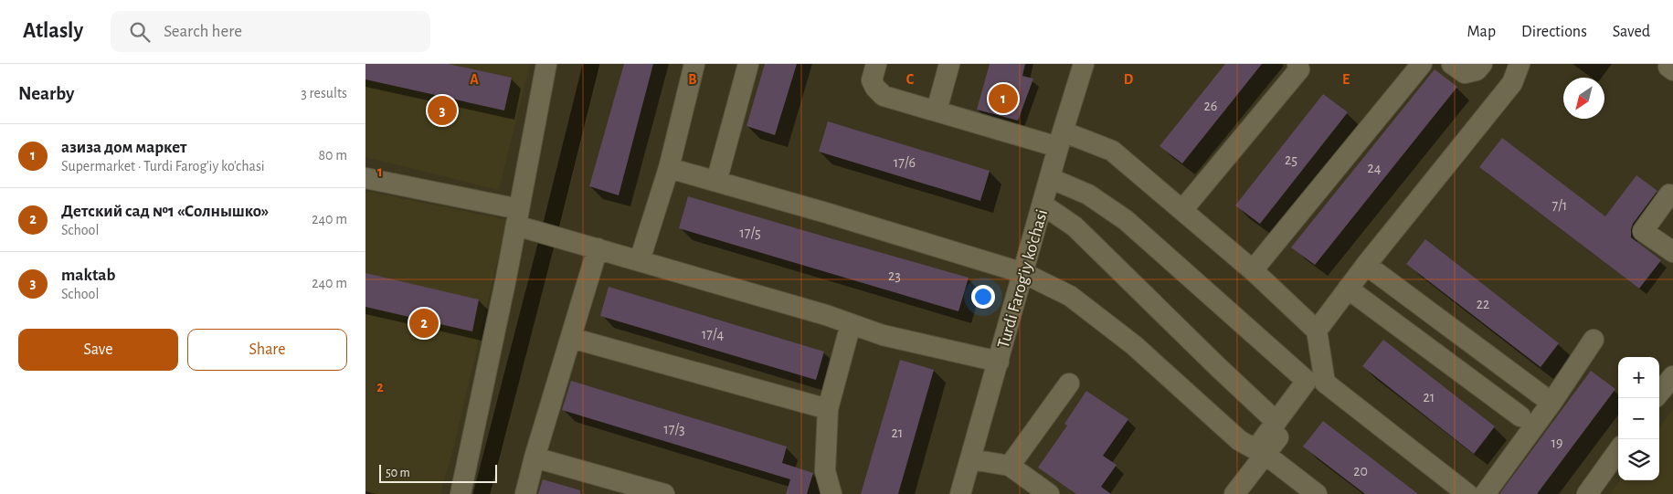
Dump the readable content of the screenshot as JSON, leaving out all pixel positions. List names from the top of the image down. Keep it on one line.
{"streets":{"street":["Turdi Farog'iy ko'chasi"]},"house_numbers":["26","25","17/6","24","7/1","17/5","23","22","17/4","21","17/3","21","19","20"],"scale_bar":"50 m","north":"bottom left","page":{"header":"Atlasly","search":"Search here","nav":["Map","Directions","Saved"],"heading":["Nearby","3 results"],"pins":["1","3","2"],"list":[{"mark":"1","name":"азиза дом маркет","note":"Supermarket · Turdi Farog'iy ko'chasi","value":"80 m"},{"mark":"2","name":"Детский сад №1 «Солнышко»","note":"School","value":"240 m"},{"mark":"3","name":"maktab","note":"School","value":"240 m"}],"buttons":["Save","Share"],"map_buttons":["+","−"],"scale":"50 m"},"grid":{"columns":["A","B","C","D","E"],"rows":["1","2"]}}
